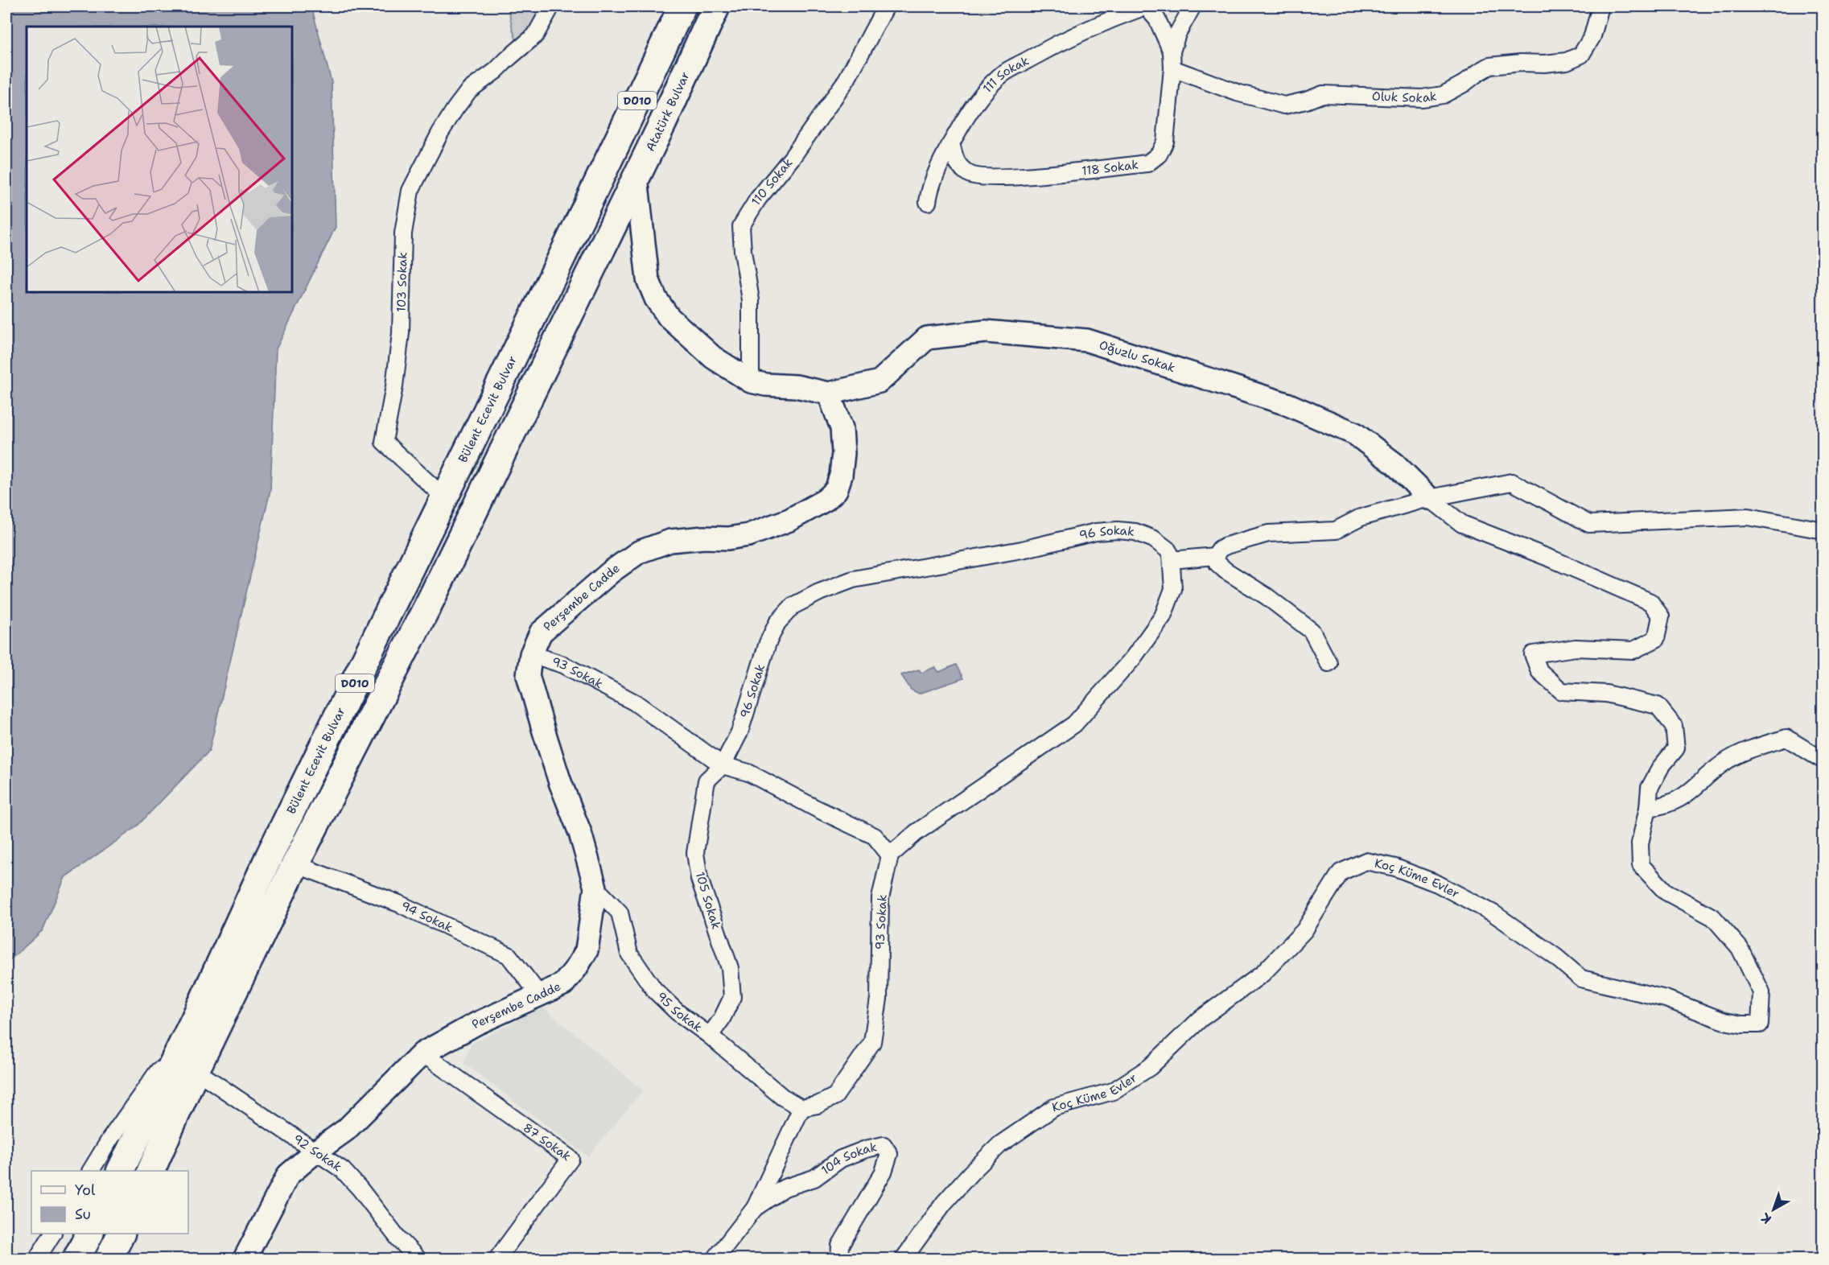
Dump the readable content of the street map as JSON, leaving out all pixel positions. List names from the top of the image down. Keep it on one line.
{"streets":{"highway":["D010","Atatürk Bulvar","Bülent Ecevit Bulvar"],"main road":["Oğuzlu Sokak","Perşembe Cadde"],"street":["111 Sokak","Oluk Sokak","118 Sokak","110 Sokak","103 Sokak","96 Sokak","93 Sokak","Koç Küme Evler","105 Sokak","94 Sokak","95 Sokak","87 Sokak","92 Sokak","104 Sokak"]},"crossings":[["111 Sokak","118 Sokak"],["Oluk Sokak","118 Sokak"],["Atatürk Bulvar","94 Sokak"],["103 Sokak","Bülent Ecevit Bulvar"],["Oğuzlu Sokak","Perşembe Cadde"],["Oğuzlu Sokak","Koç Küme Evler"],["96 Sokak","93 Sokak"],["96 Sokak","105 Sokak"],["Perşembe Cadde","93 Sokak"],["Perşembe Cadde","94 Sokak"],["Perşembe Cadde","95 Sokak"],["Perşembe Cadde","87 Sokak"],["Perşembe Cadde","92 Sokak"],["93 Sokak","105 Sokak"],["93 Sokak","95 Sokak"],["105 Sokak","95 Sokak"]],"legend":["Yol","Su"],"north":"bottom left"}
